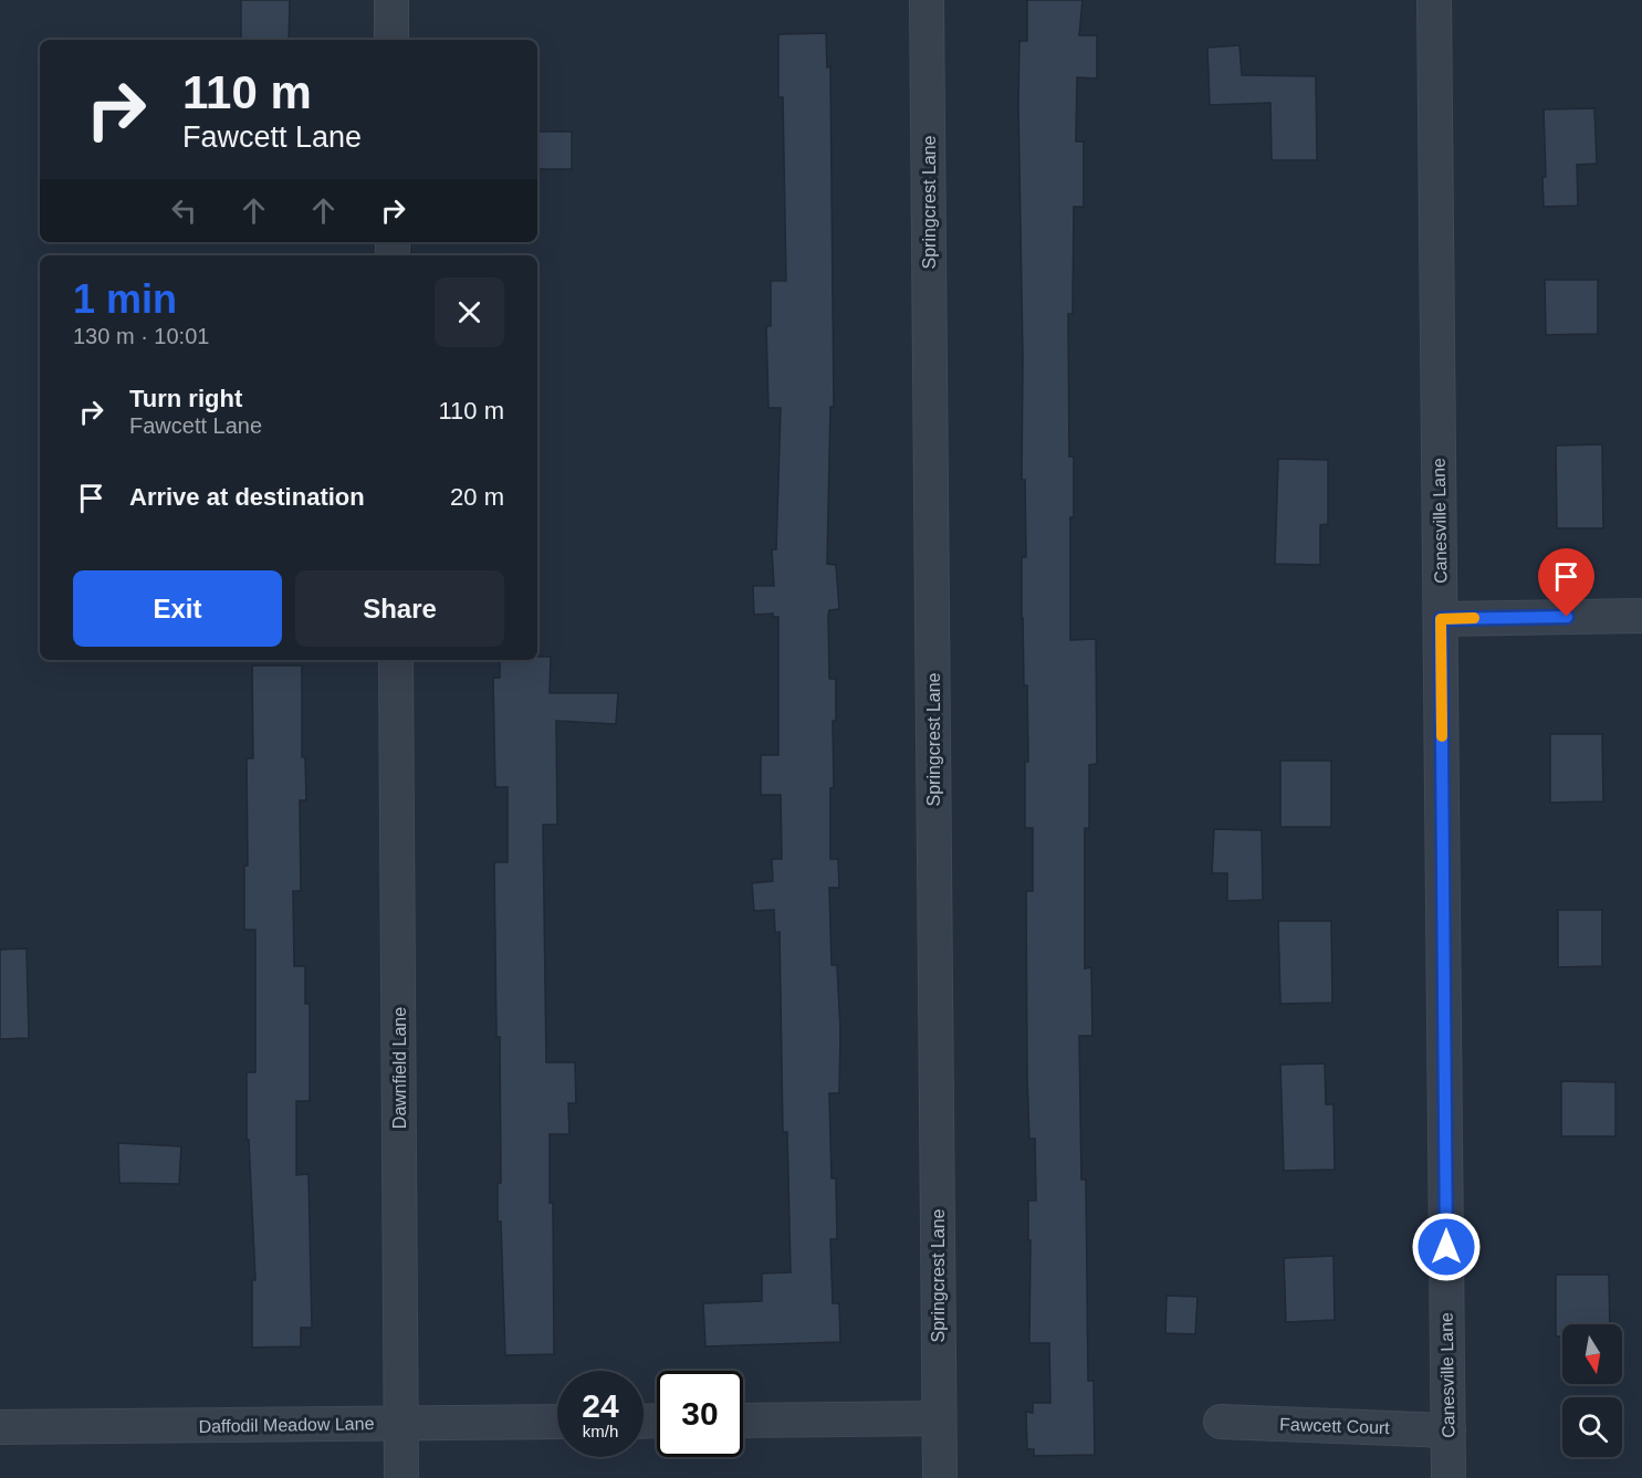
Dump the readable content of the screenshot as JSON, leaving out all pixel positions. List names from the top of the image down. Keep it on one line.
{"streets":{"street":["Springcrest Lane","Canesville Lane","Dawnfield Lane","Daffodil Meadow Lane","Fawcett Court"]},"crossings":[["Canesville Lane","Fawcett Court"],["Dawnfield Lane","Daffodil Meadow Lane"]],"north":"bottom","page":{"turn":["110 m","Fawcett Lane"],"heading":["1 min","130 m · 10:01"],"list":[{"name":"Turn right","note":"Fawcett Lane","value":"110 m"},{"name":"Arrive at destination","value":"20 m"}],"buttons":["Exit","Share"],"speed":"24 km/h","limit":"30"}}
